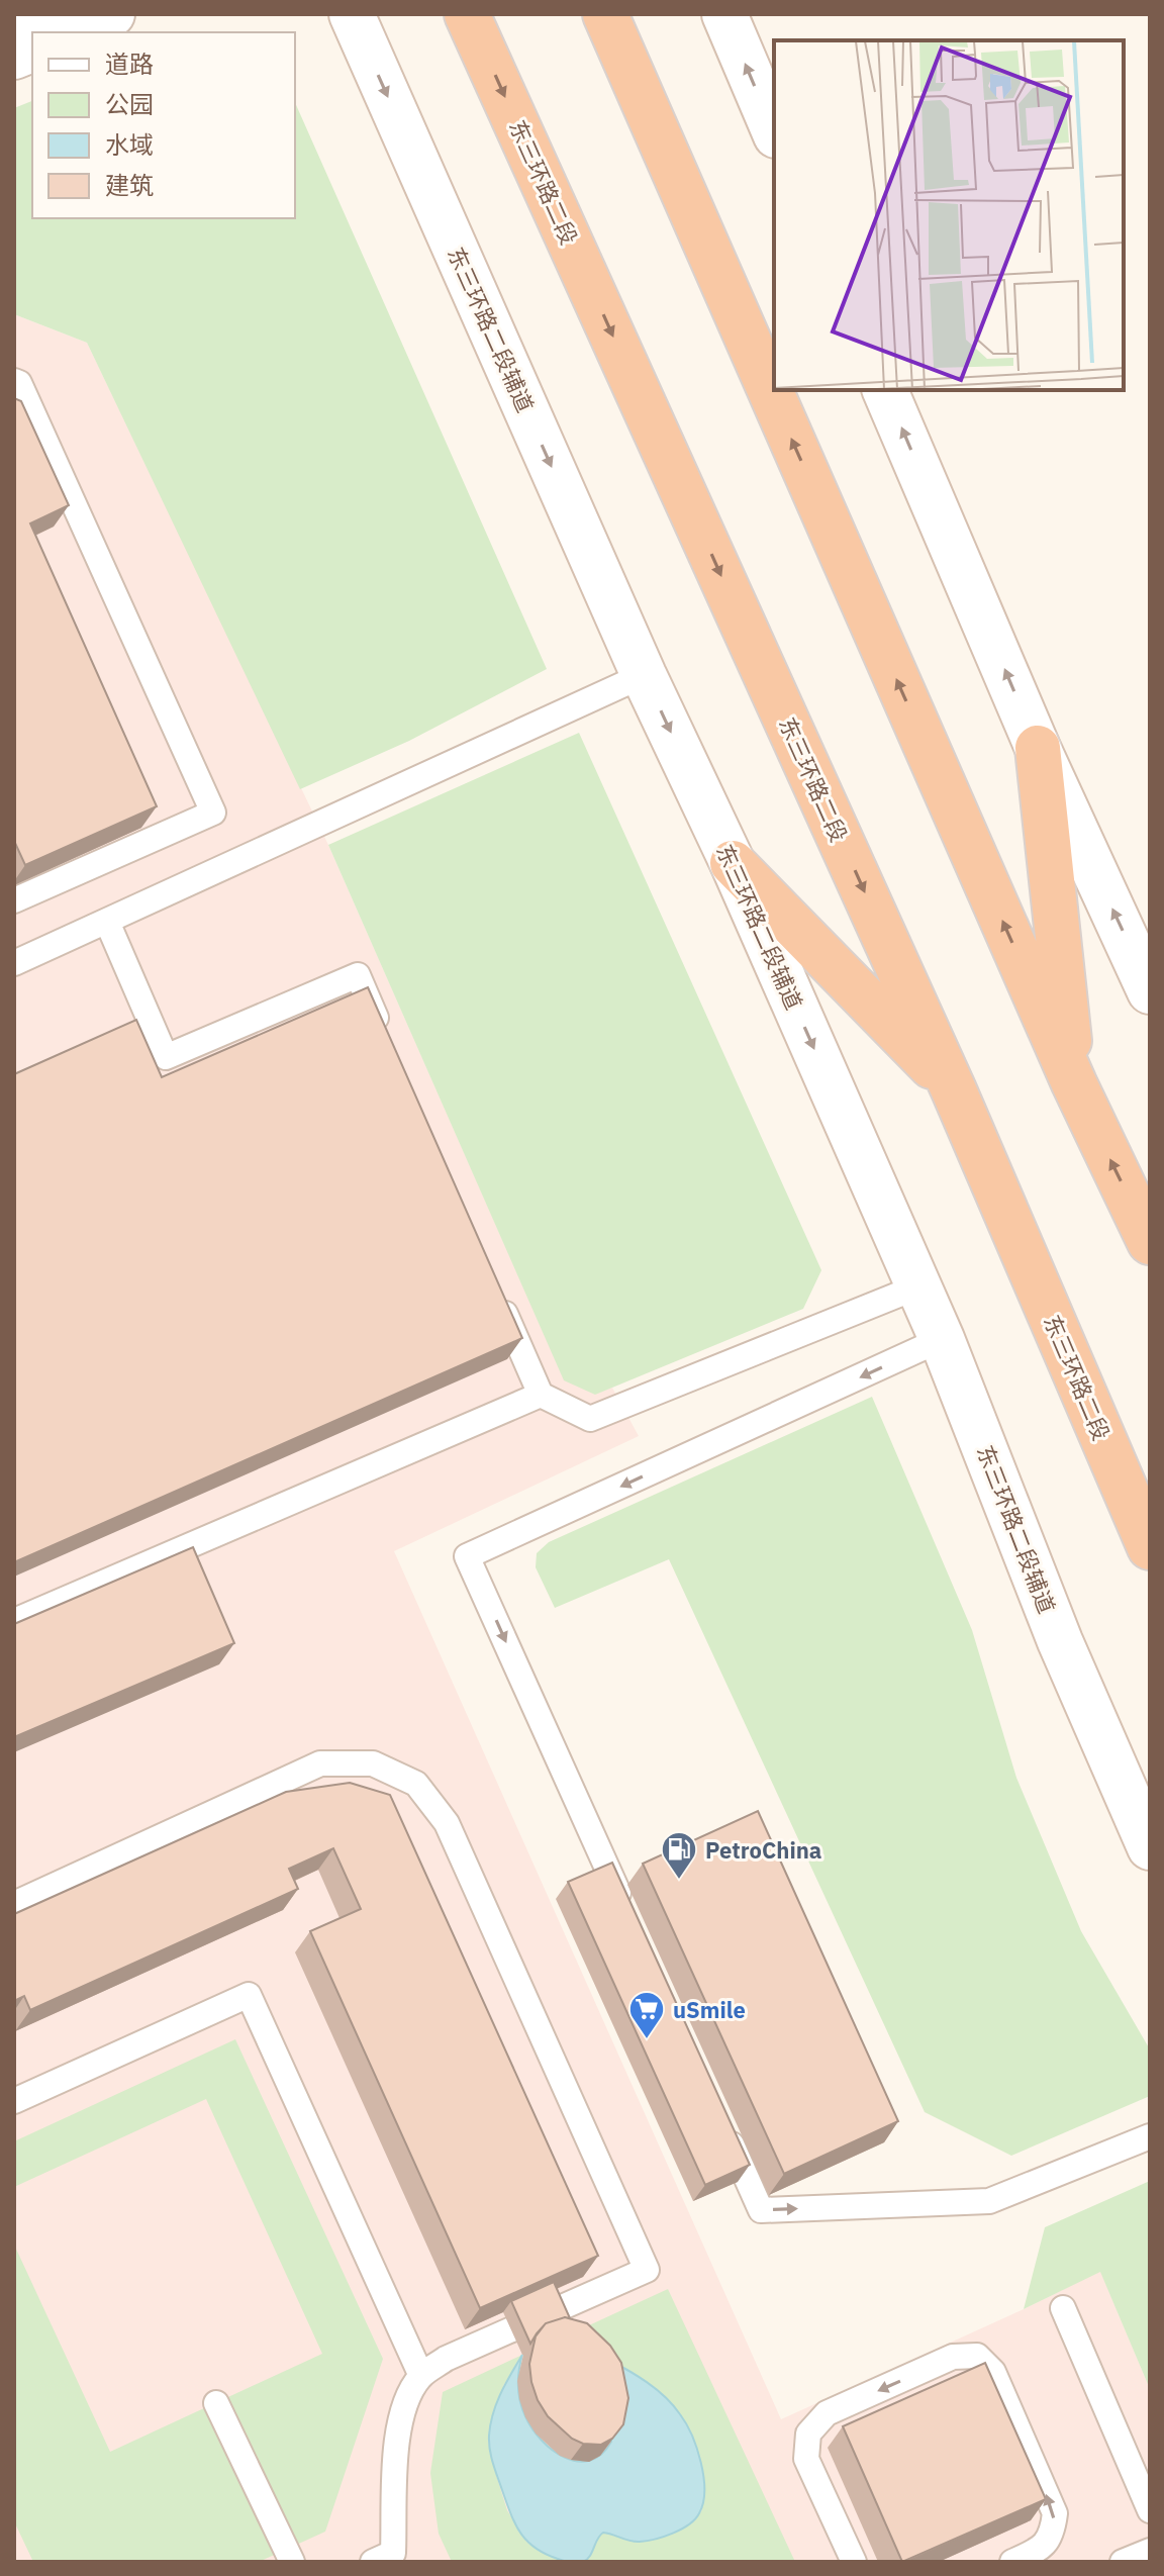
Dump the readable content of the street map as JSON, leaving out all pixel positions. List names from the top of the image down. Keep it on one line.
{"streets":{"highway":["东三环路二段"],"main road":["东三环路二段辅道"]},"places":{"fuel station":["PetroChina"],"supermarket":["uSmile"]},"legend":["道路","公园","水域","建筑"]}
